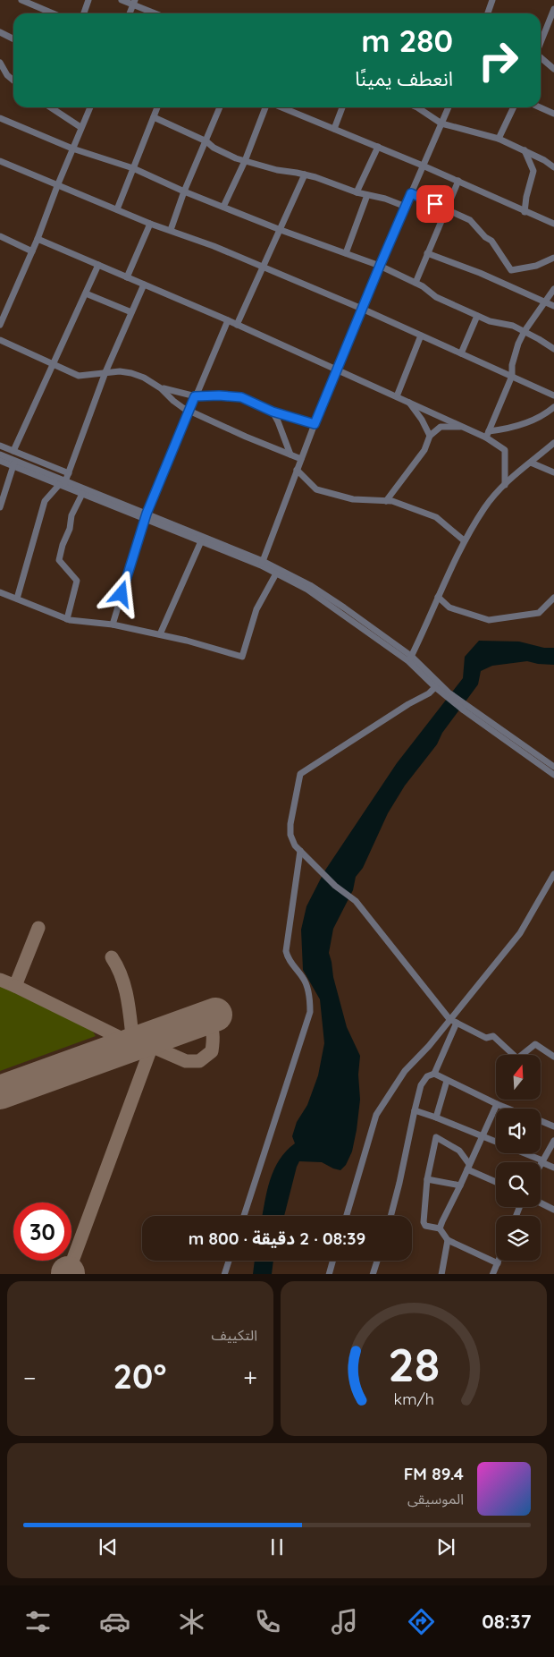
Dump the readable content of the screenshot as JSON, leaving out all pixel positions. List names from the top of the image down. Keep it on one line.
{"north":"top","page":{"turn":["280 m","انعطف يمينًا"],"limit":"30","trip":"08:39 · 2 دقيقة · 800 m","tile":"التكييف","heat":["−","20°","+"],"song":["89.4 FM","الموسيقى"],"tabs":"08:37","gauge":["28","km/h"]}}
